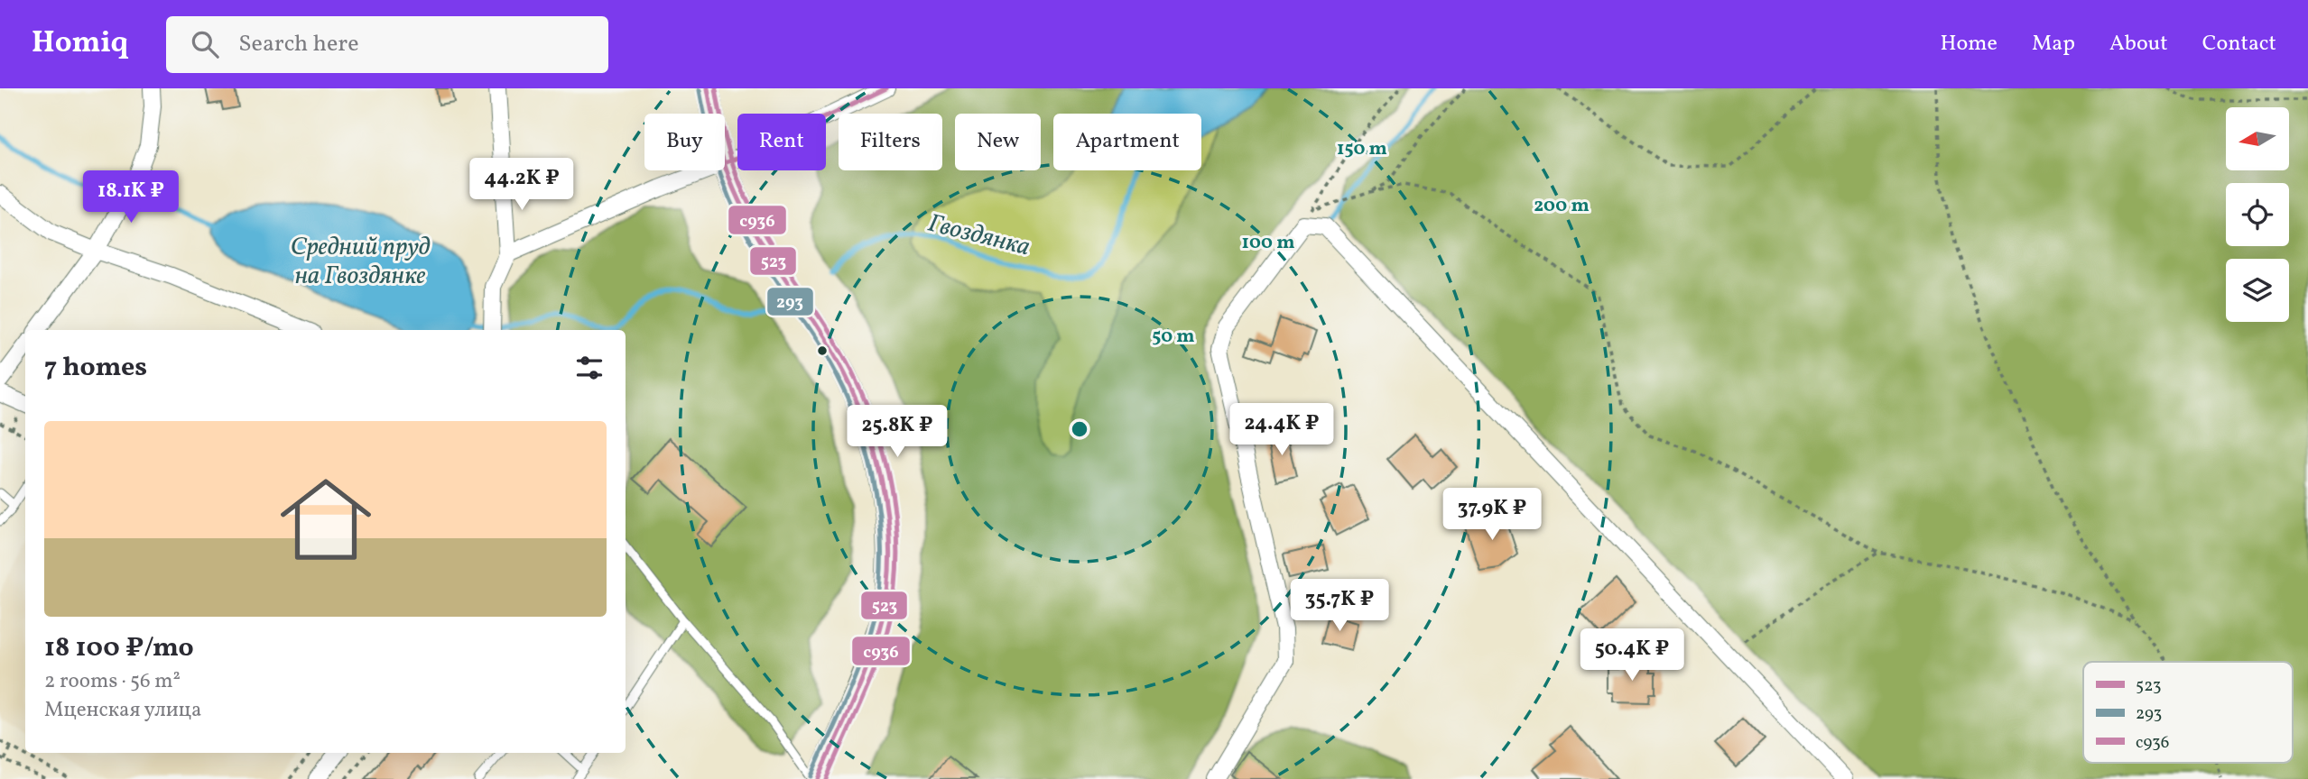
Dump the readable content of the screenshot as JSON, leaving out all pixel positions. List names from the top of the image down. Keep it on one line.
{"water":["Гвоздянка","Средний пруд на Гвоздянке"],"lines":["transit line 523","transit line с936","transit line 293"],"legend":["523","293","с936"],"north":"left","page":{"header":"Homiq","search":"Search here","nav":["Home","Map","About","Contact"],"chip":["Buy","Rent","Filters","New","Apartment"],"price":["44.2K ₽","18.1K ₽","24.4K ₽","25.8K ₽","37.9K ₽","35.7K ₽","50.4K ₽"],"heading":"7 homes","list":[{"name":"18 100 ₽/mo","note":"2 rooms · 56 m² · Мценская улица"}]},"rings":["150 m","200 m","100 m","50 m"]}
